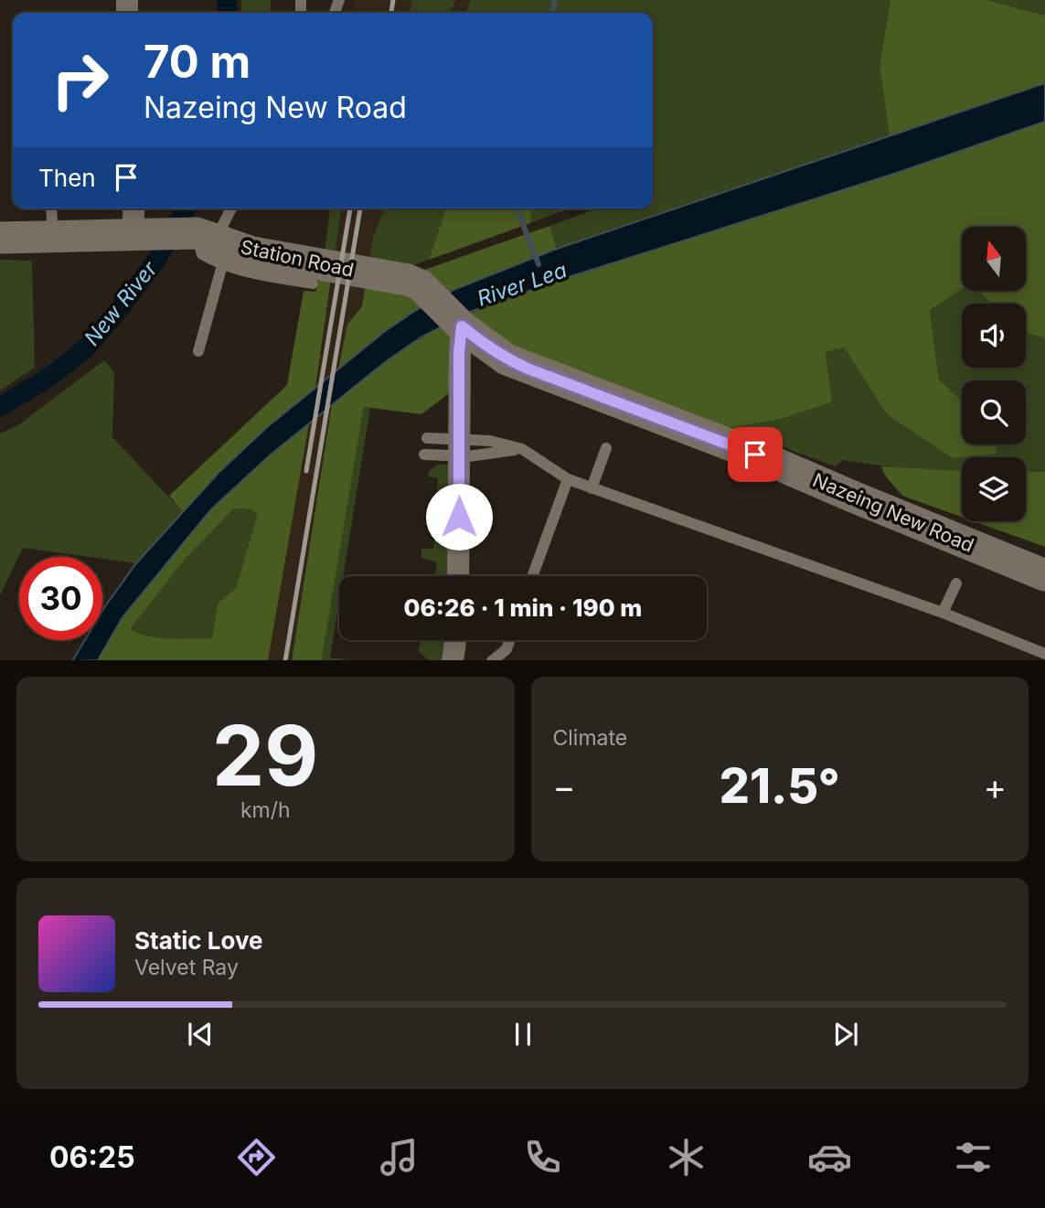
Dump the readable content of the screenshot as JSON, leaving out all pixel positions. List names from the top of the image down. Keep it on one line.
{"streets":{"main road":["Station Road","Nazeing New Road"]},"crossings":[["Station Road","Nazeing New Road"]],"water":["River Lea","New River"],"north":"top","page":{"turn":["70 m","Nazeing New Road"],"then":"Then","limit":"30","trip":"06:26 · 1 min · 190 m","tile":[["29","km/h"],"Climate"],"heat":["−","21.5°","+"],"song":["Static Love","Velvet Ray"],"tabs":"06:25"}}
